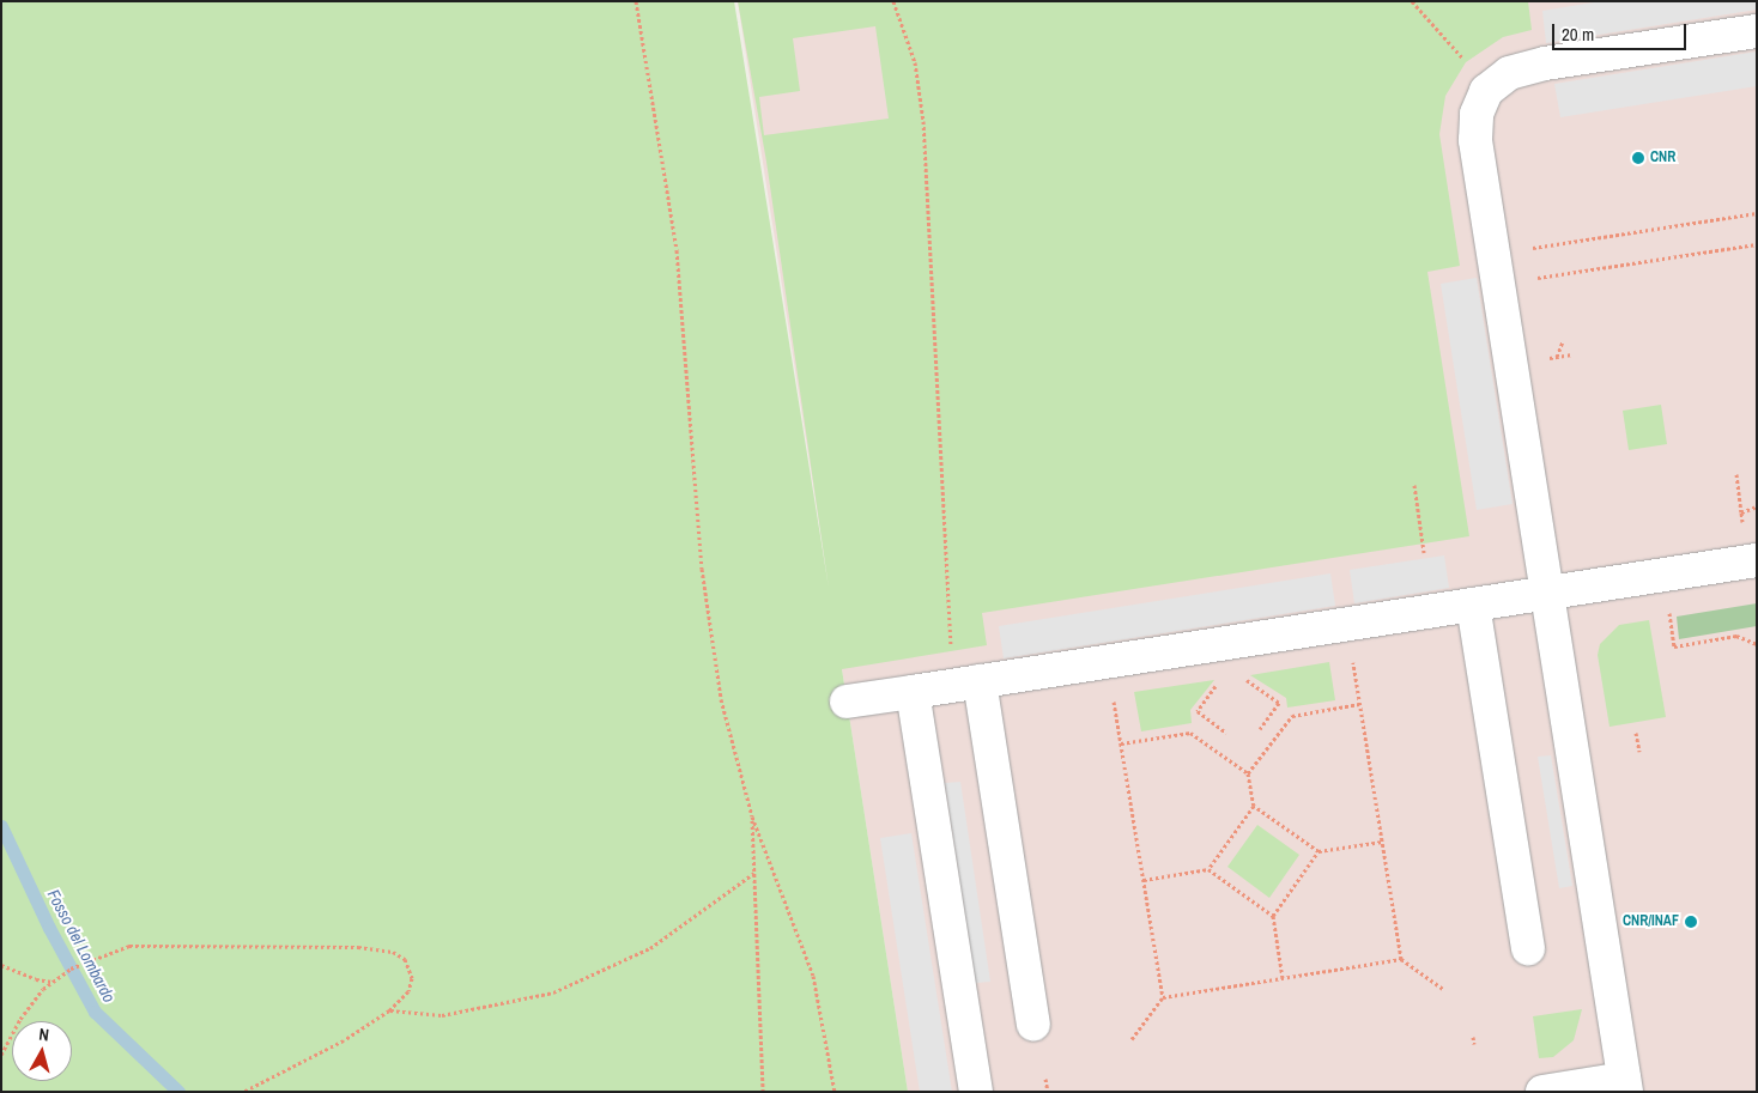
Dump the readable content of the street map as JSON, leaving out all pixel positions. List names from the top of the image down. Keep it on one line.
{"water":["Fosso del Lombardo"],"places":["CNR","CNR/INAF"],"scale_bar":"20 m","north":"top"}
